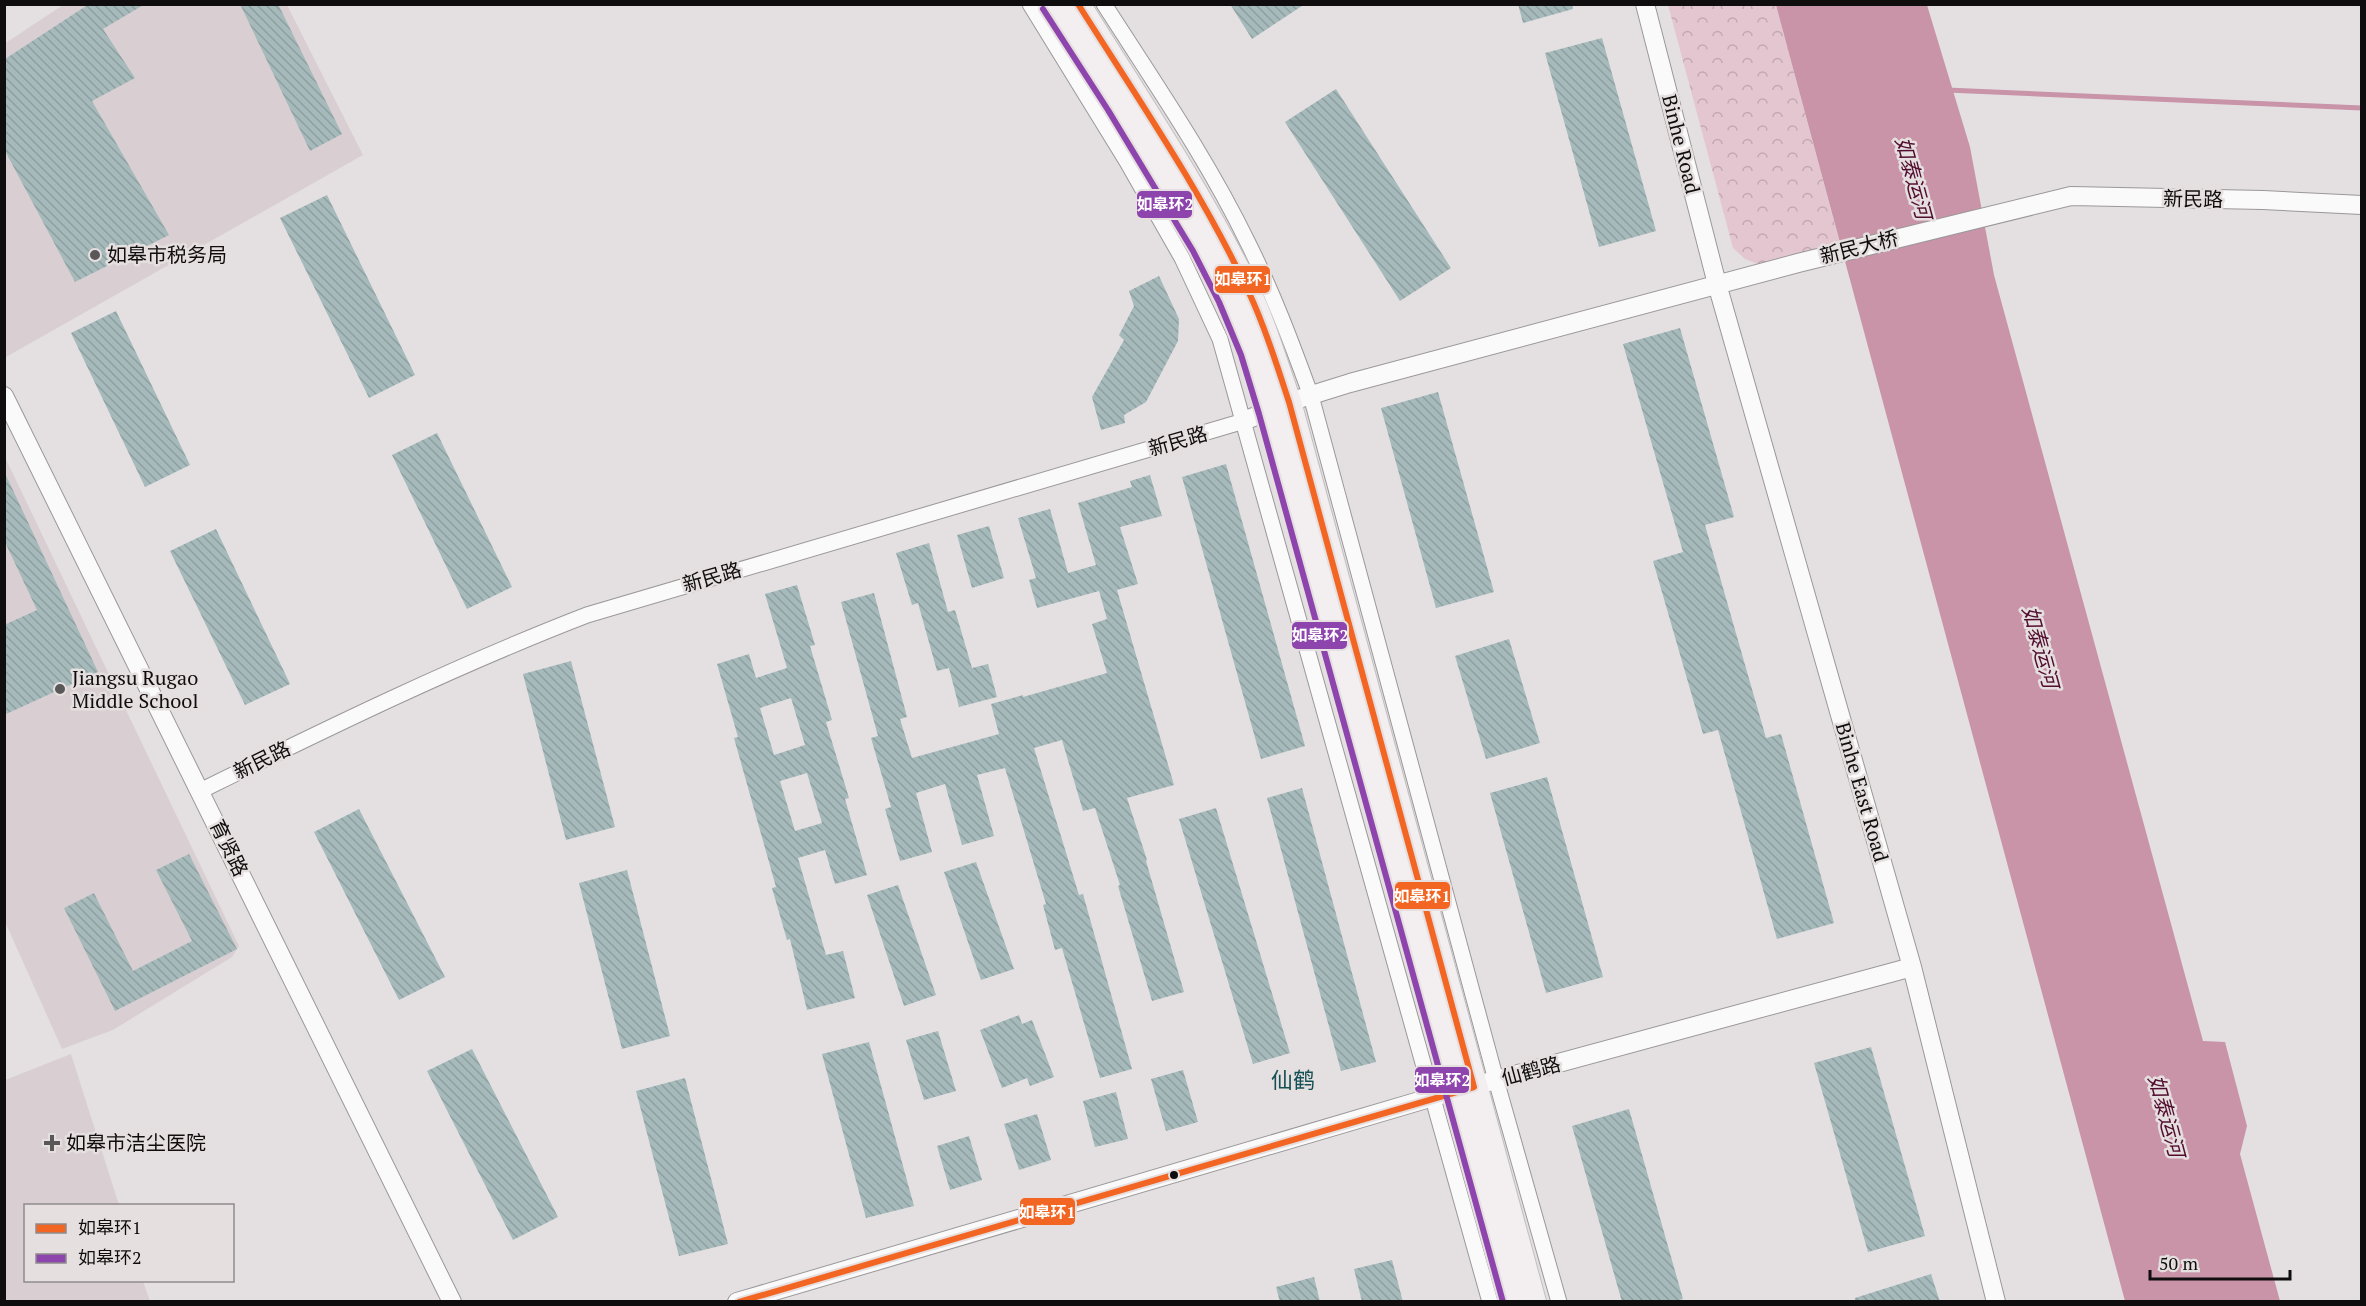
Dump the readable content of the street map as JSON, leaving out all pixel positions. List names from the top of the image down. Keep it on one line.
{"streets":{"street":["Binhe Road","新民路","新民大桥","Binhe East Road","育贤路","仙鹤路"]},"crossings":[["Binhe Road","新民大桥"],["Binhe Road","Binhe East Road"],["新民路","新民大桥"],["新民路","育贤路"],["新民大桥","Binhe East Road"],["Binhe East Road","仙鹤路"]],"districts":["仙鹤"],"water":["如泰运河"],"places":{"other":["如皋市税务局","Jiangsu Rugao Middle School"],"health":["如皋市洁尘医院"]},"lines":["transit line 如皋环1","transit line 如皋环2"],"legend":["如皋环1","如皋环2"],"scale_bar":"50 m"}
